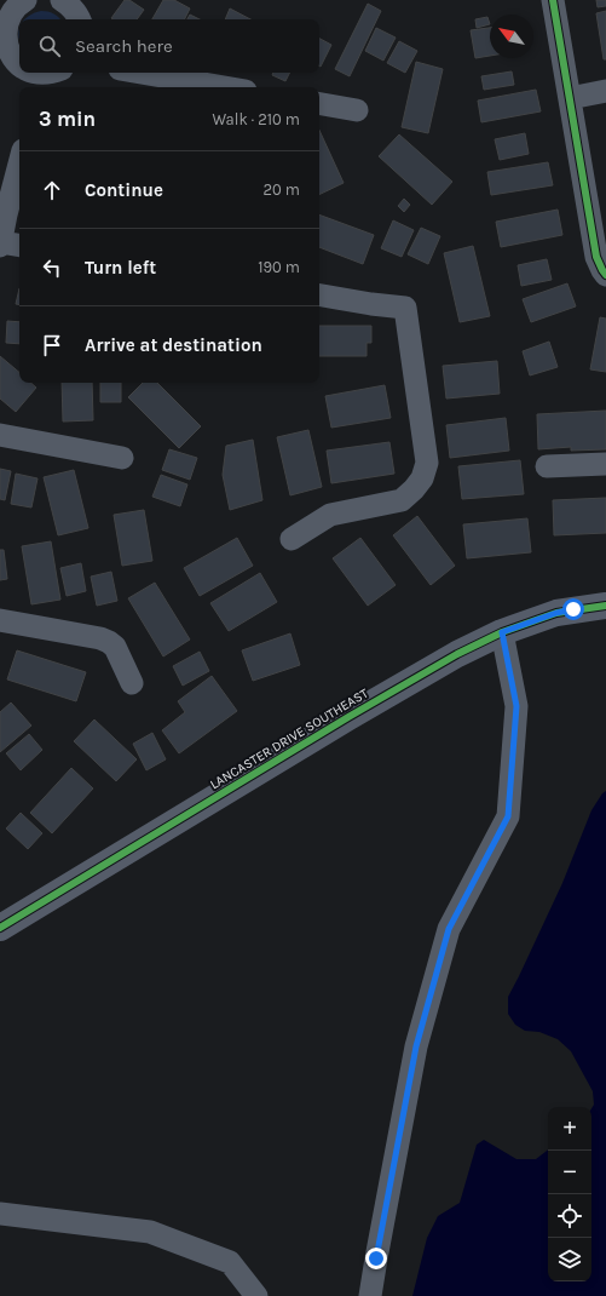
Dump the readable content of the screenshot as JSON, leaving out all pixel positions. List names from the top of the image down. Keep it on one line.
{"streets":{"main road":["LANCASTER DRIVE SOUTHEAST"]},"north":"top left","page":{"search":"Search here","heading":["3 min","Walk · 210 m"],"list":[["Continue","20 m"],["Turn left","190 m"],"Arrive at destination"],"map_buttons":["+","−"]}}
